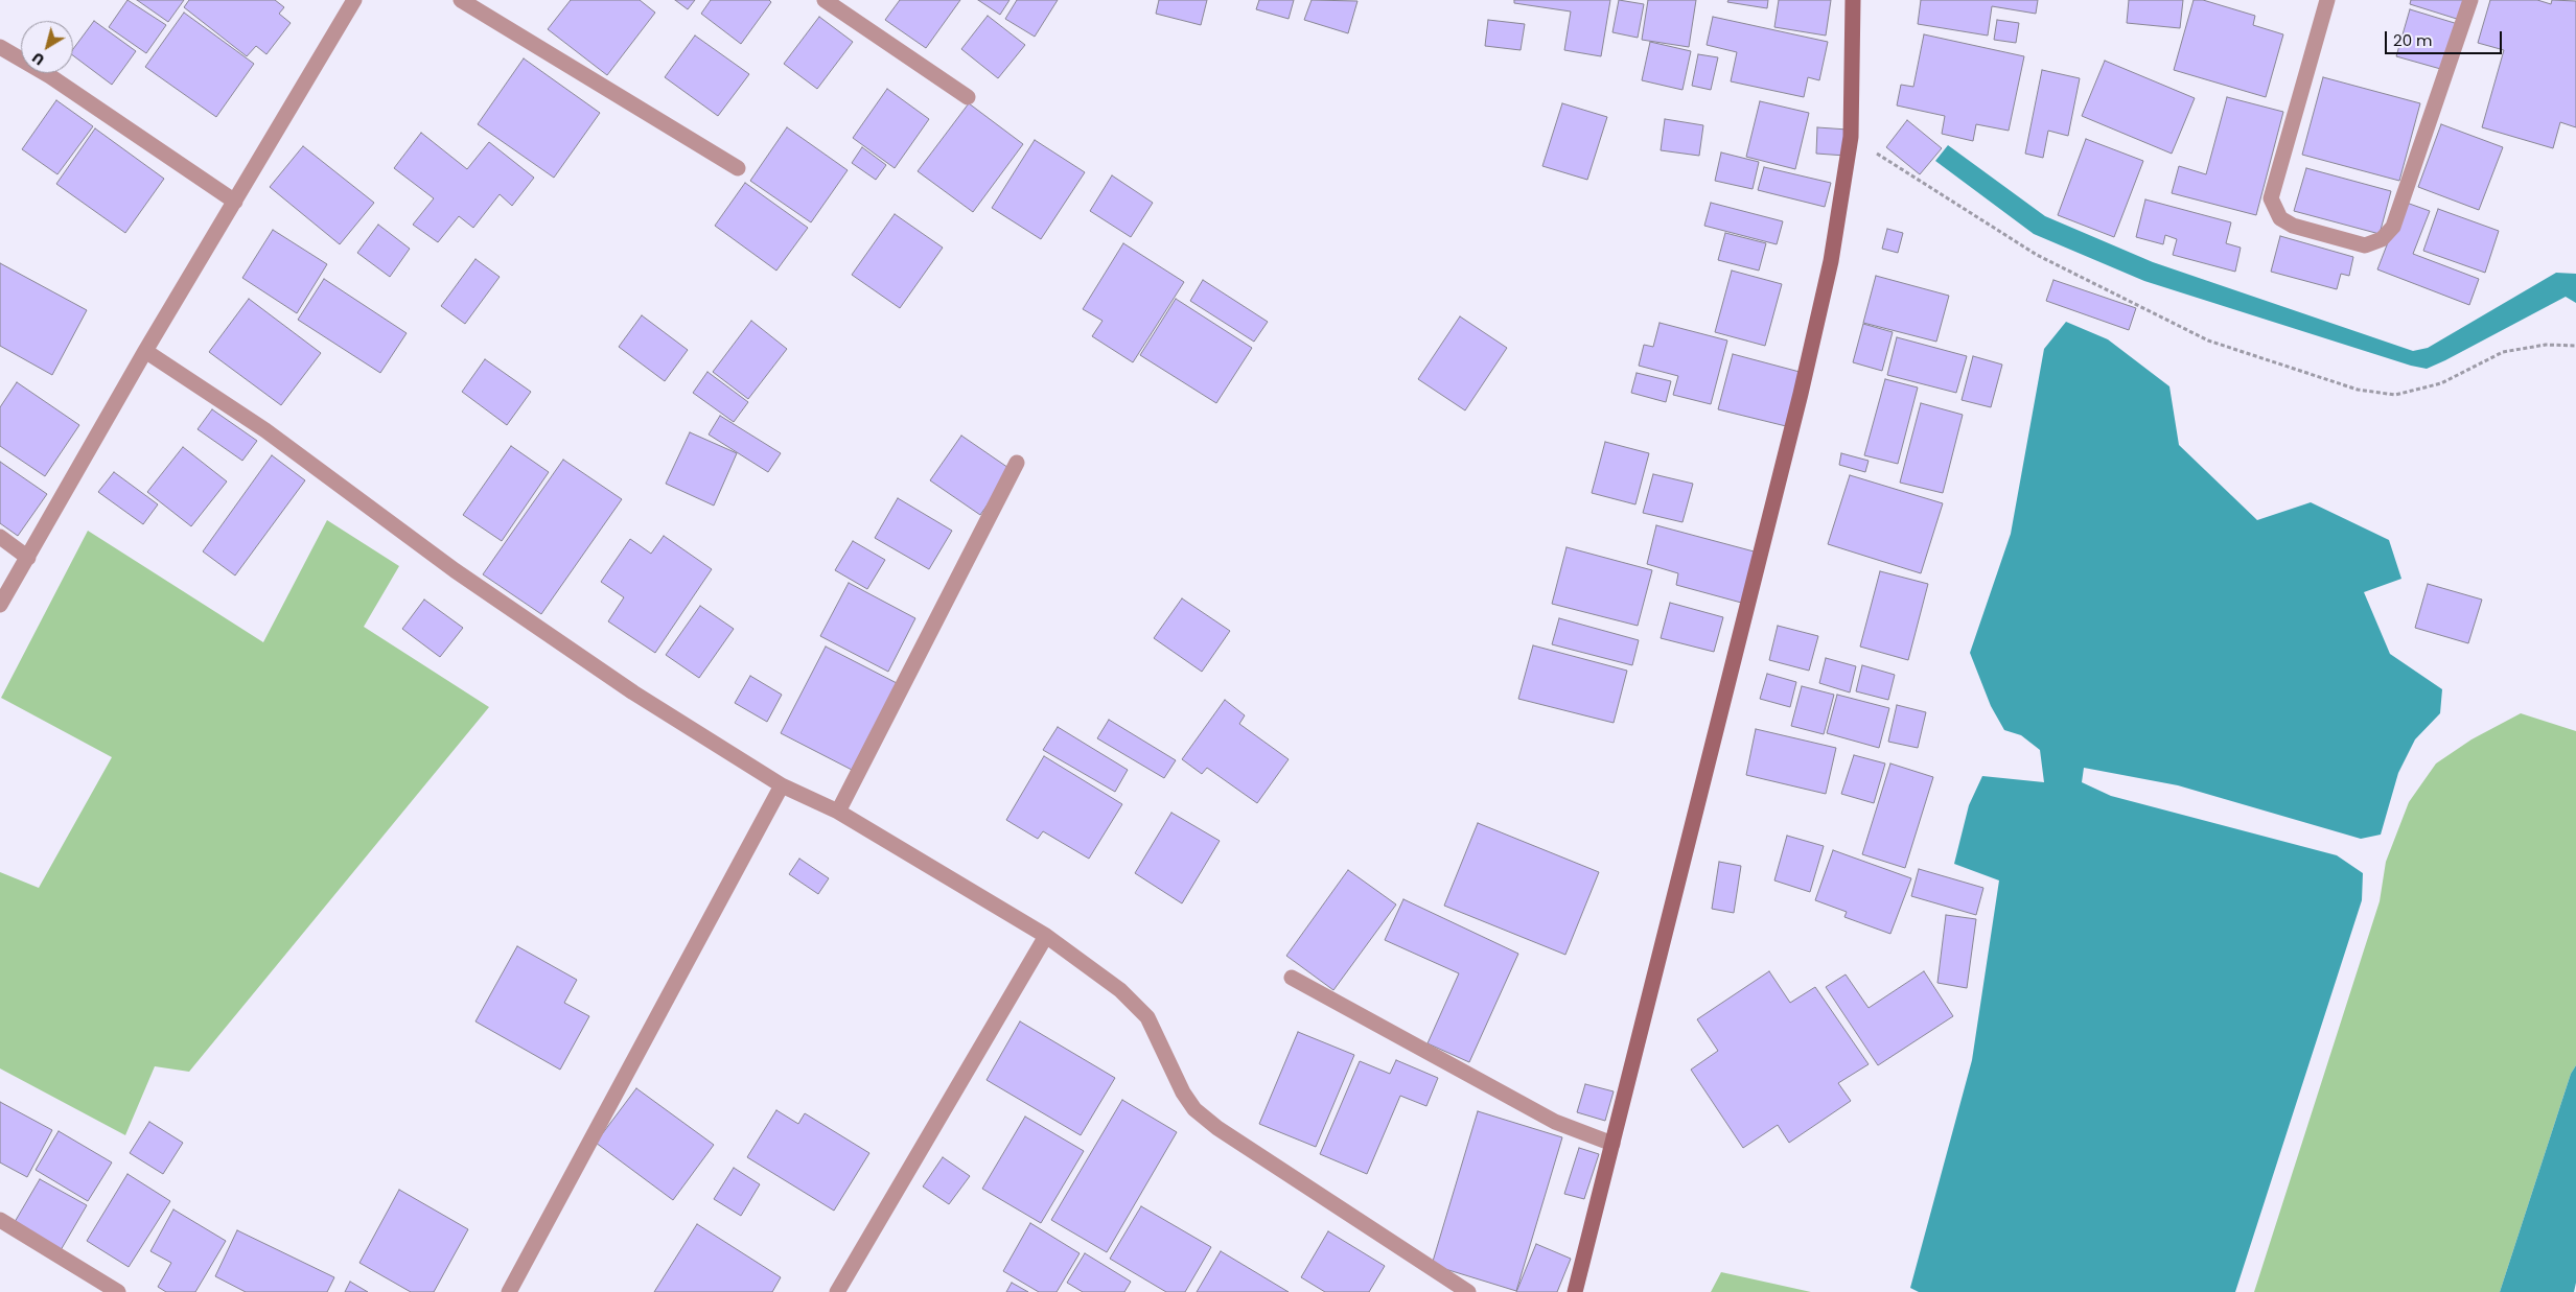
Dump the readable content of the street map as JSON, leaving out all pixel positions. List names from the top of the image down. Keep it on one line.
{"scale_bar":"20 m","north":"bottom left"}
